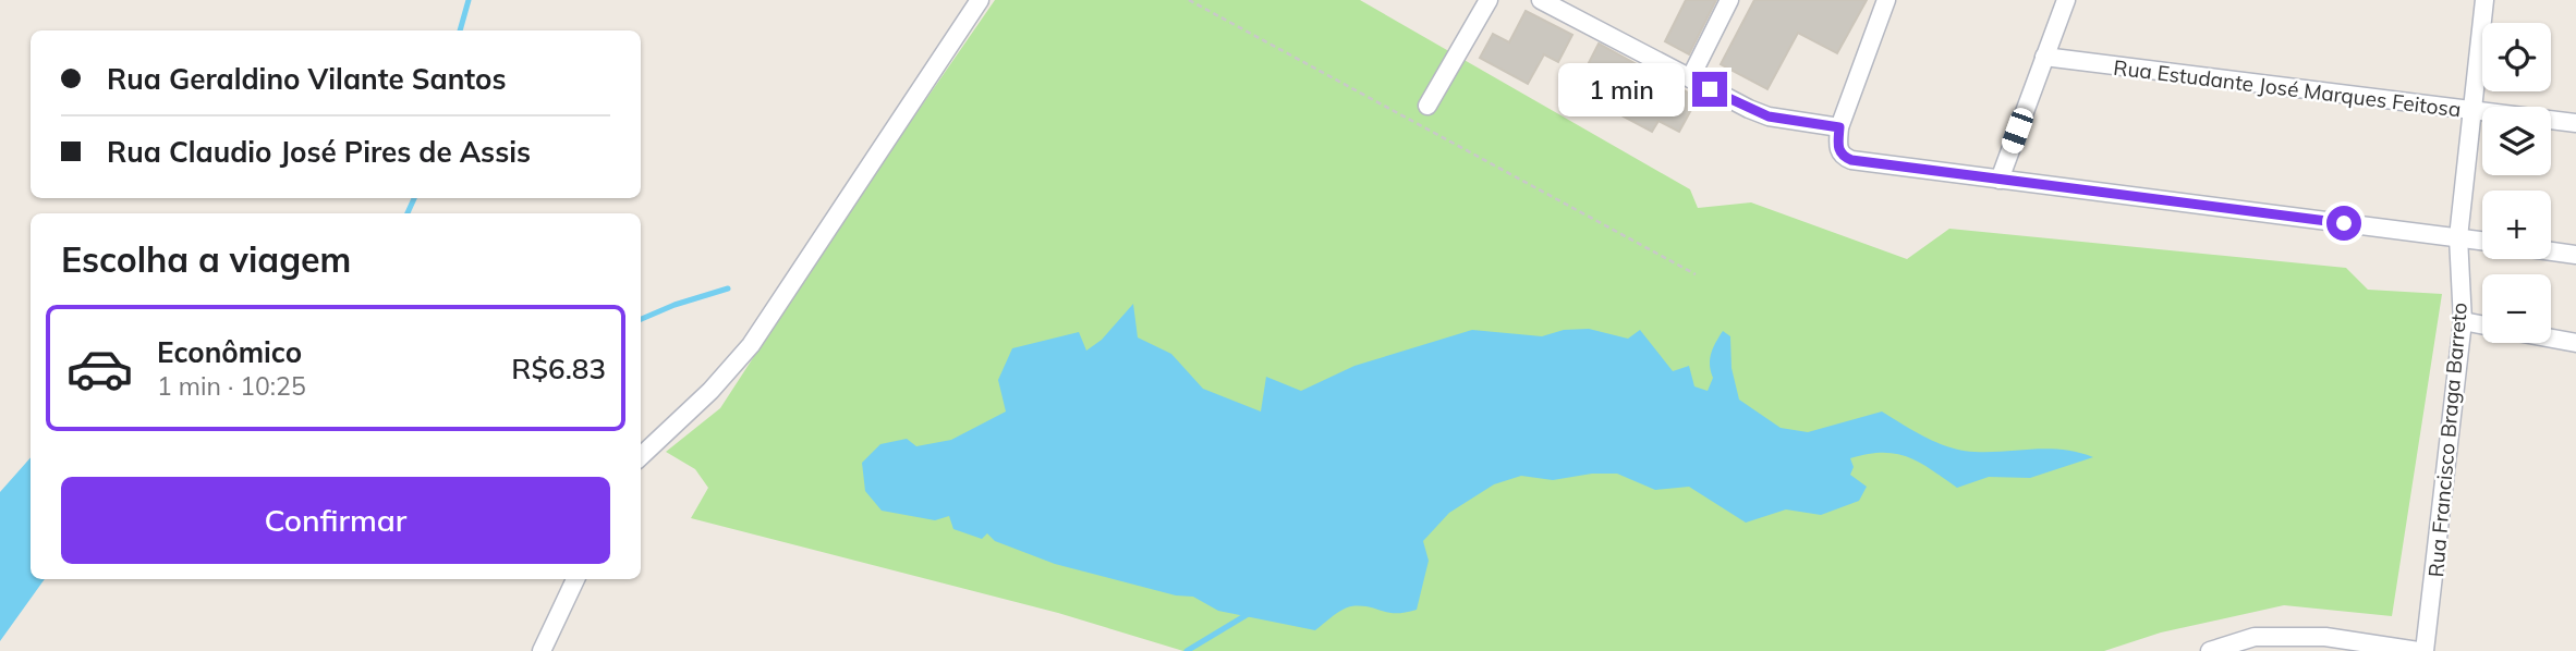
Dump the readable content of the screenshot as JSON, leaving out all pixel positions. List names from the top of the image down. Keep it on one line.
{"streets":{"street":["Rua Estudante José Marques Feitosa","Rua Francisco Braga Barreto"]},"crossings":[["Rua Estudante José Marques Feitosa","Rua Francisco Braga Barreto"]],"page":{"map_buttons":["+","−"],"banner":["Rua Geraldino Vilante Santos","Rua Claudio José Pires de Assis"],"bubble":"1 min","heading":"Escolha a viagem","list":[{"name":"Econômico","note":"1 min · 10:25","value":"R$6.83"}],"buttons":"Confirmar"}}
